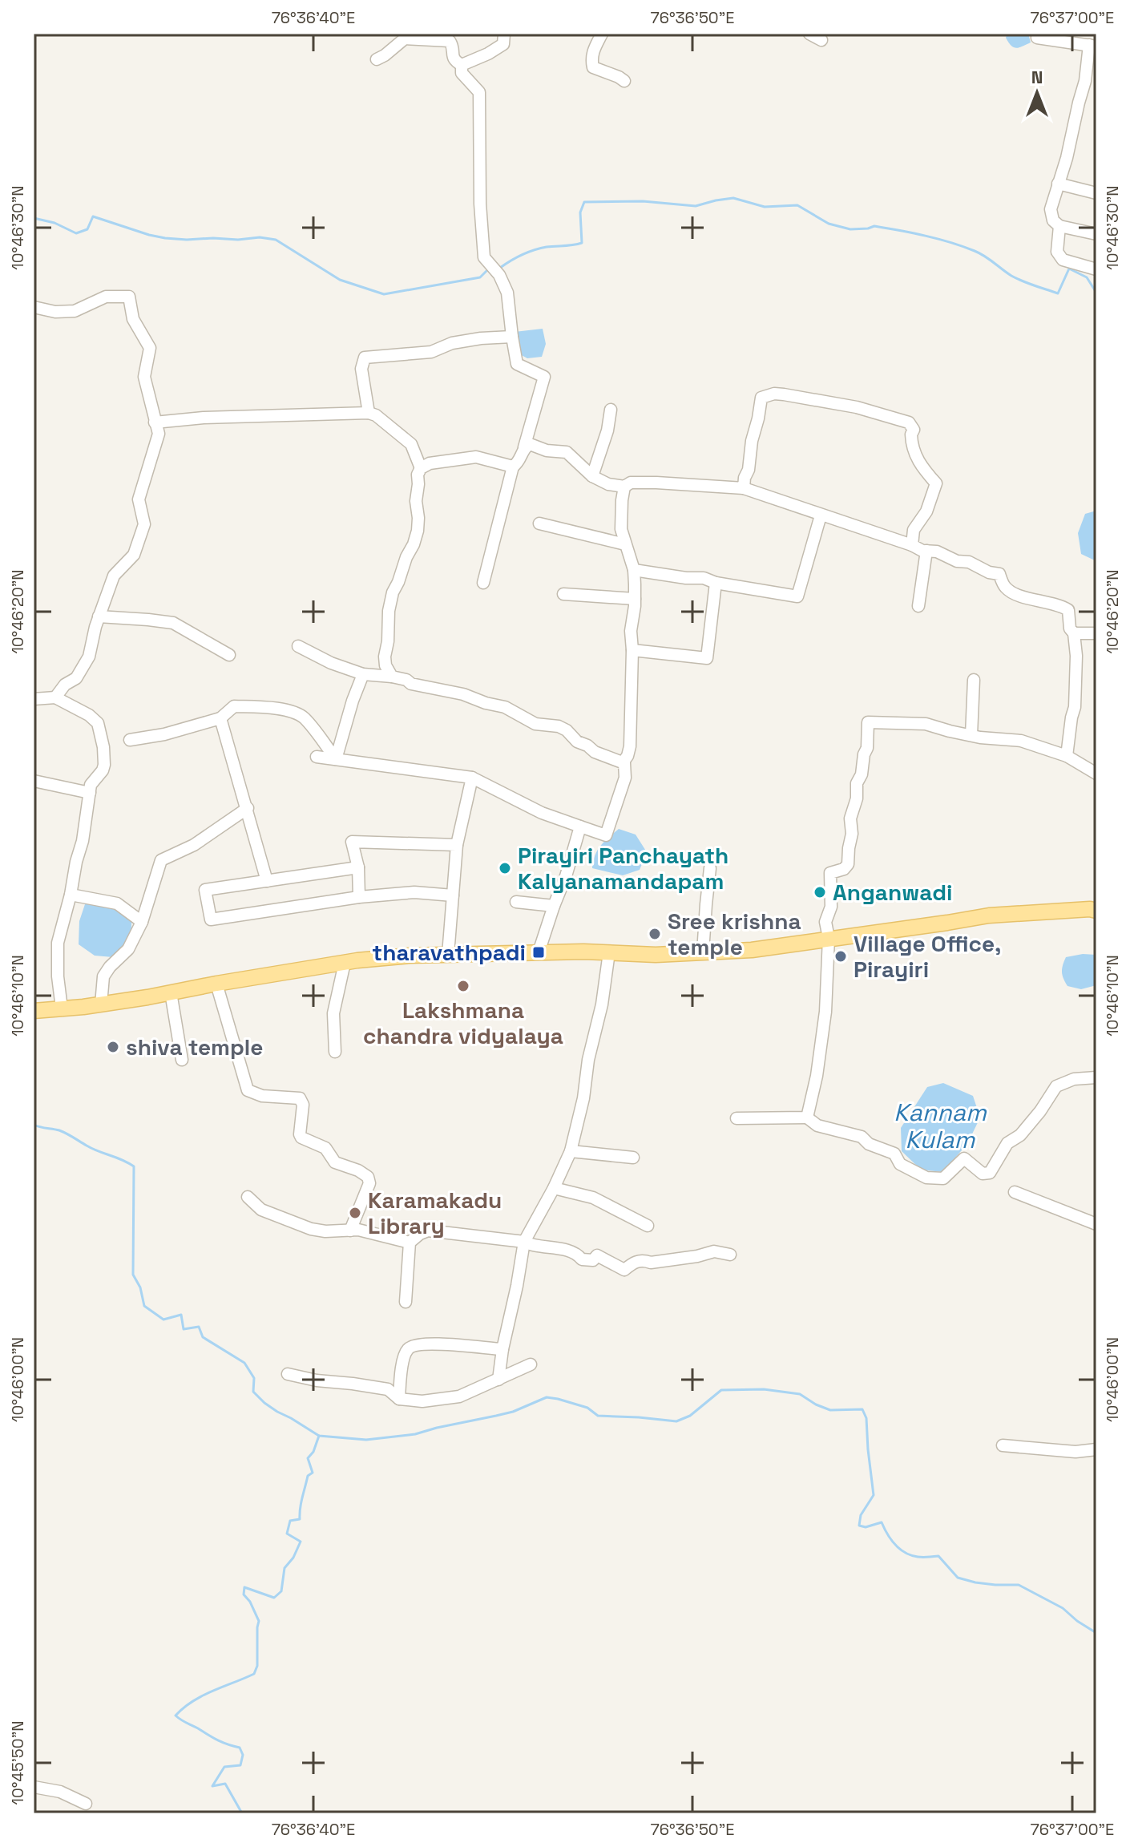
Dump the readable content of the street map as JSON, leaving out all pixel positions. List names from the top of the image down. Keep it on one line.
{"water":["Kannam Kulam"],"places":{"other":["Pirayiri Panchayath Kalyanamandapam","Anganwadi","Sree krishna temple","Village Office, Pirayiri","Lakshmana chandra vidyalaya","shiva temple","Karamakadu Library"],"transit":["tharavathpadi"]},"north":"top","coordinates":["76°36'40\"E","76°36'50\"E","76°37'00\"E","10°46'30\"N","10°46'20\"N","10°46'10\"N","10°46'00\"N","10°45'50\"N"]}
